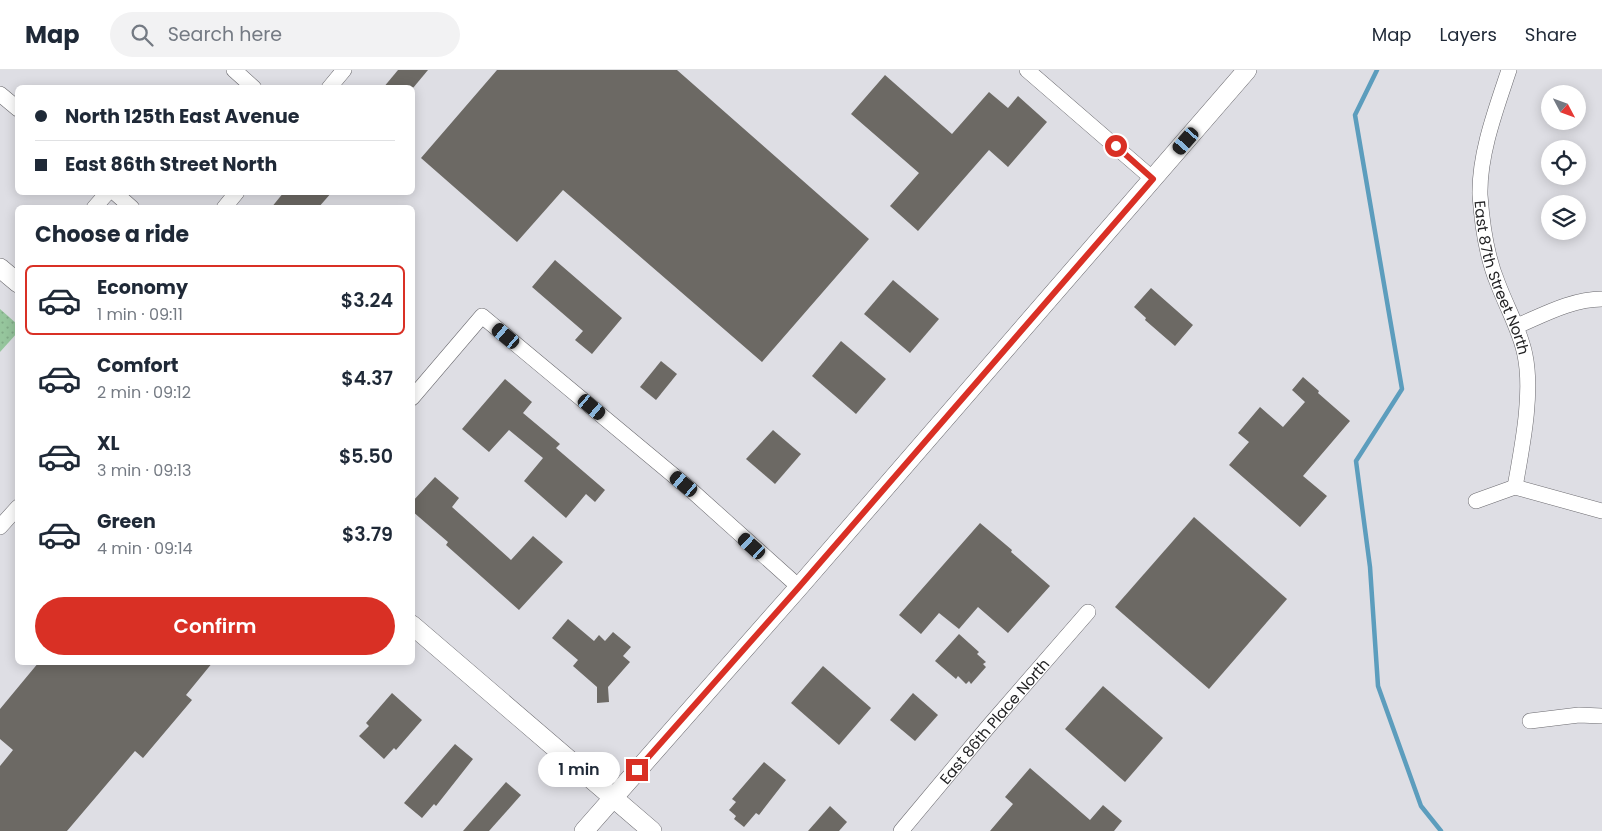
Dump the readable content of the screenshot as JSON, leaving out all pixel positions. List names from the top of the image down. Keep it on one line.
{"streets":{"street":["East 87th Street North","East 86th Place North"]},"north":"bottom right","page":{"header":"Map","search":"Search here","nav":["Map","Layers","Share"],"banner":["North 125th East Avenue","East 86th Street North"],"heading":"Choose a ride","list":[{"name":"Economy","note":"1 min · 09:11","value":"$3.24"},{"name":"Comfort","note":"2 min · 09:12","value":"$4.37"},{"name":"XL","note":"3 min · 09:13","value":"$5.50"},{"name":"Green","note":"4 min · 09:14","value":"$3.79"}],"buttons":"Confirm","bubble":"1 min"}}
